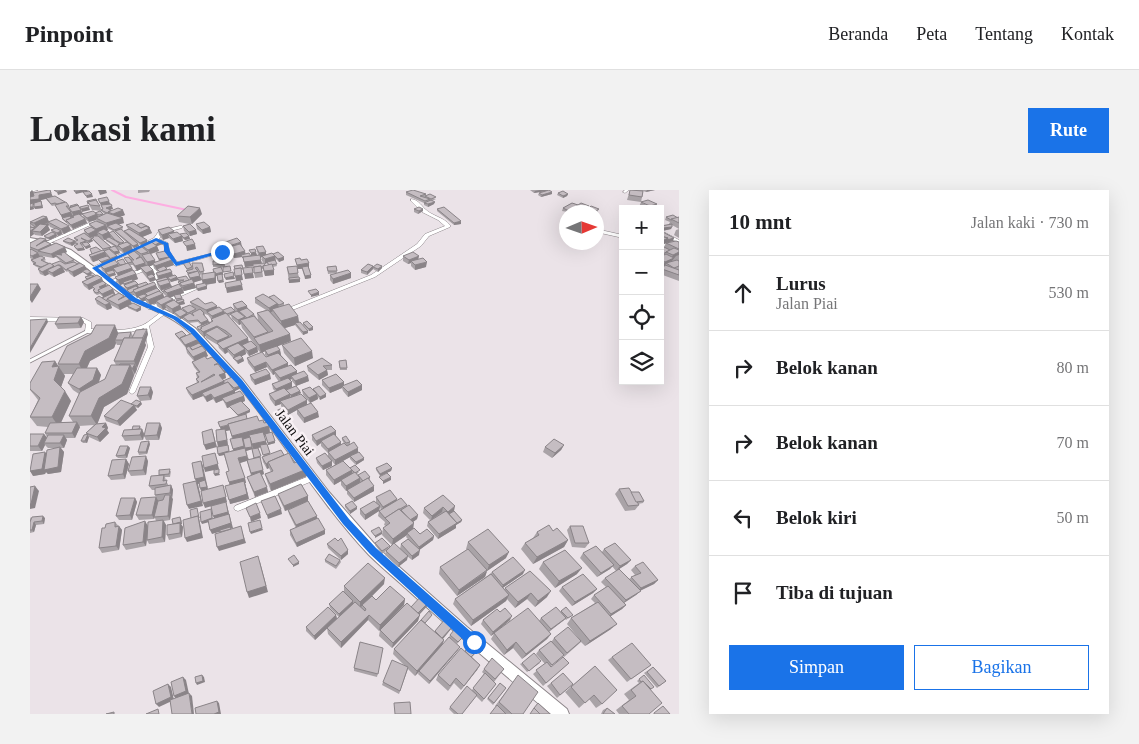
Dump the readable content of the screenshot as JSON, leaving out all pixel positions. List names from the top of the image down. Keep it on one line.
{"streets":{"street":["Jalan Piai"]},"north":"right","page":{"header":"Pinpoint","nav":["Beranda","Peta","Tentang","Kontak"],"buttons":["Rute",["Simpan","Bagikan"]],"title":"Lokasi kami","heading":["10 mnt","Jalan kaki · 730 m"],"map_buttons":["+","−"],"list":[["Lurus","Jalan Piai","530 m"],["Belok kanan","80 m"],["Belok kanan","70 m"],["Belok kiri","50 m"],"Tiba di tujuan"]}}
